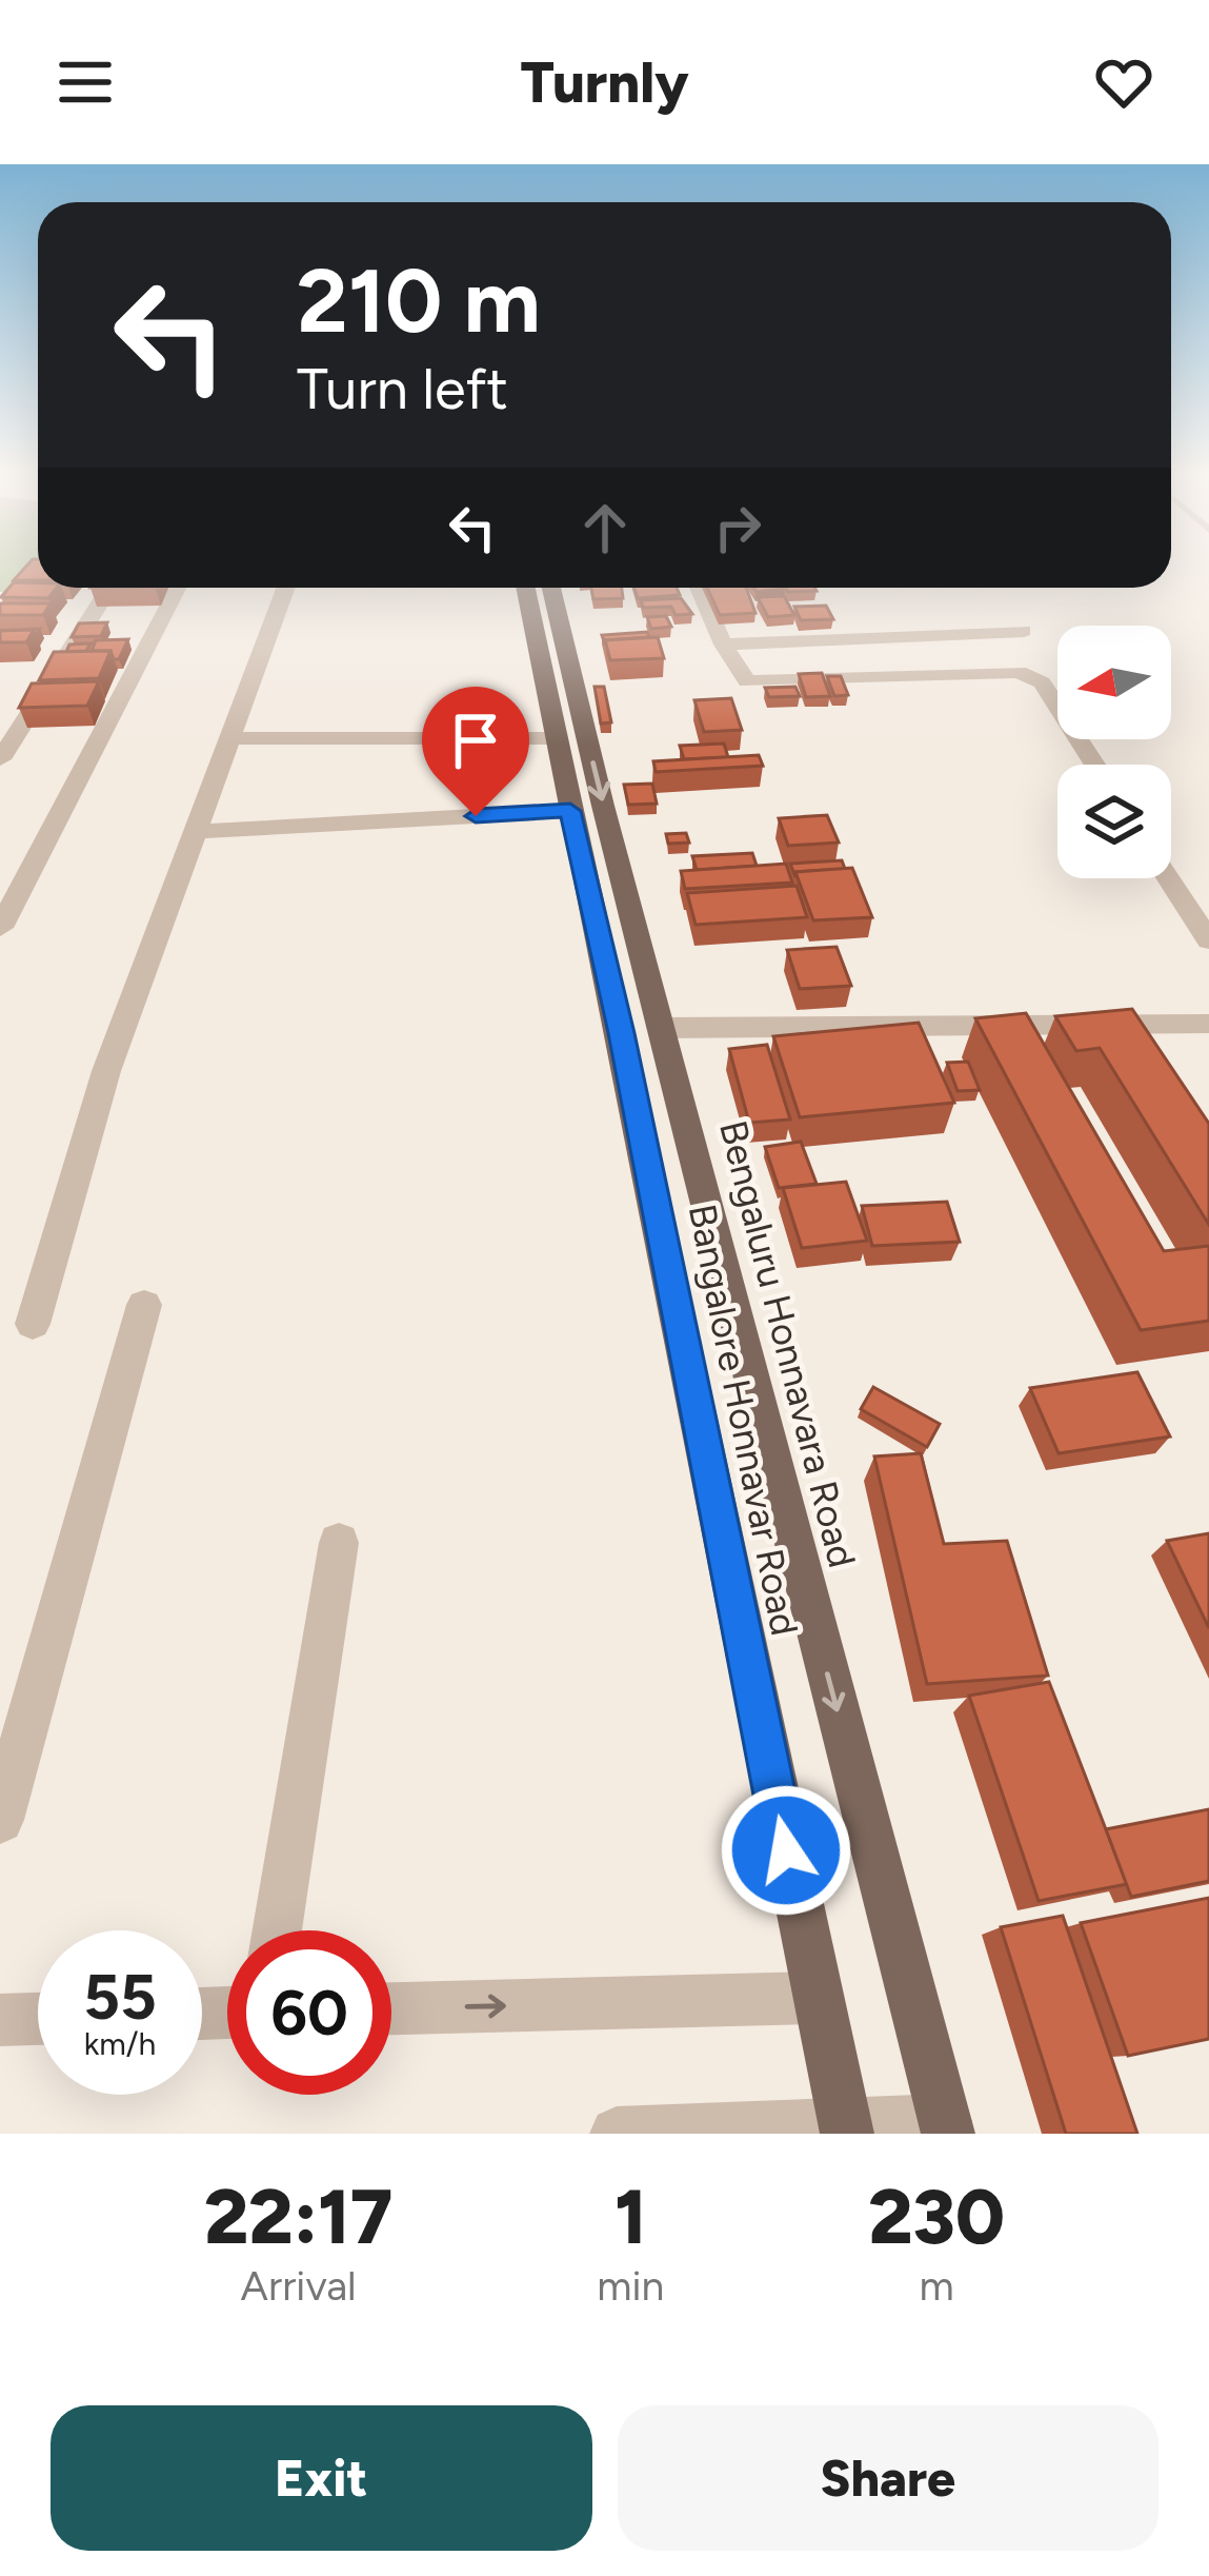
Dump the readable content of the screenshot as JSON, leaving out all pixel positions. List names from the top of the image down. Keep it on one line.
{"streets":{"main road":["Bengaluru Honnavara Road","Bangalore Honnavar Road"]},"one_way":["Bengaluru Honnavara Road"],"north":"left","page":{"header":"Turnly","turn":["210 m","Turn left"],"speed":"55 km/h","limit":"60","eta":["22:17","Arrival","1","min","230","m"],"buttons":["Exit","Share"]}}
